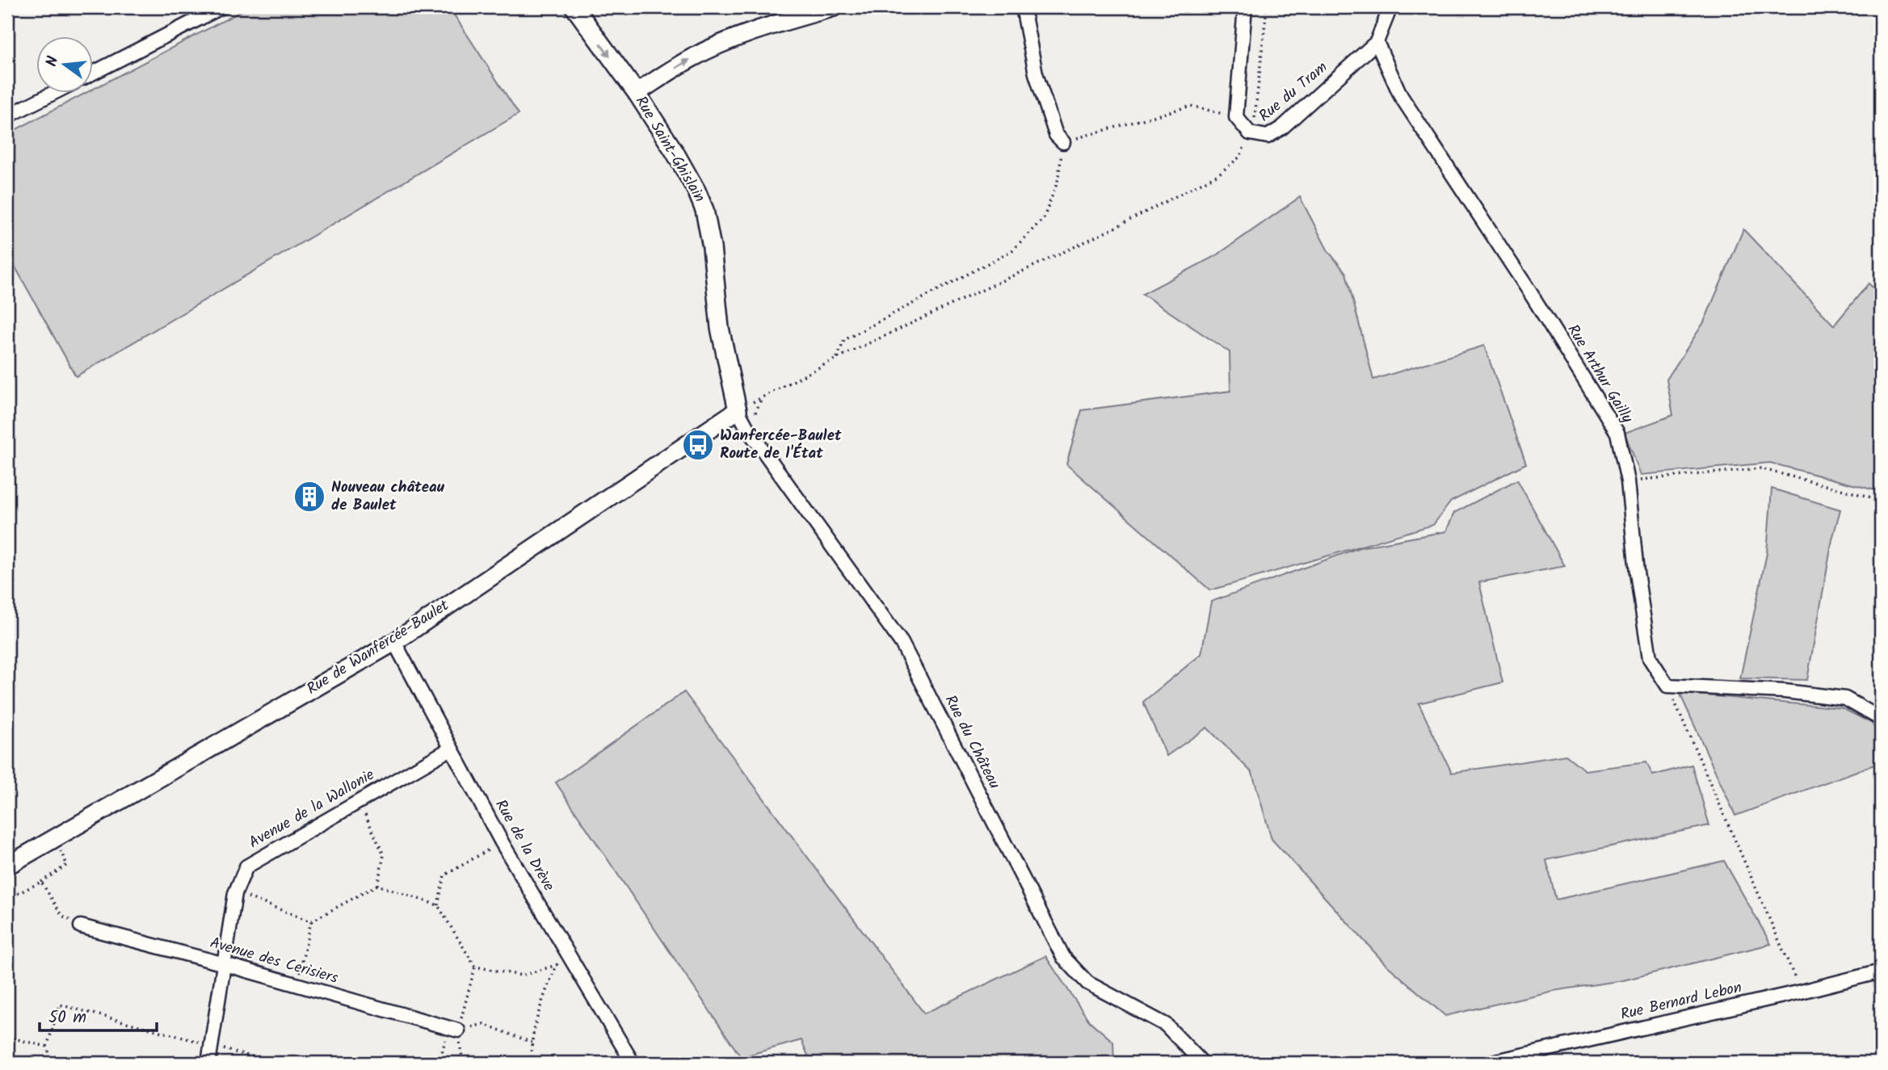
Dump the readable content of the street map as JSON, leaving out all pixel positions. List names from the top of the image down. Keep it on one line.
{"streets":{"main road":["Rue Saint-Ghislain","Rue de Wanfercée-Baulet"],"street":["Rue du Tram","Rue Arthur Gailly","Rue du Château","Avenue de la Wallonie","Rue de la Drève","Avenue des Cerisiers","Rue Bernard Lebon"]},"crossings":[["Rue du Tram","Rue Arthur Gailly"],["Rue Saint-Ghislain","Rue de Wanfercée-Baulet"],["Rue Saint-Ghislain","Rue du Château"],["Rue de Wanfercée-Baulet","Rue du Château"],["Rue de Wanfercée-Baulet","Rue de la Drève"],["Avenue de la Wallonie","Rue de la Drève"],["Avenue de la Wallonie","Avenue des Cerisiers"]],"places":{"bus stop":["Wanfercée-Baulet Route de l'État"],"building":["Nouveau château de Baulet"]},"scale_bar":"50 m","north":"left"}
